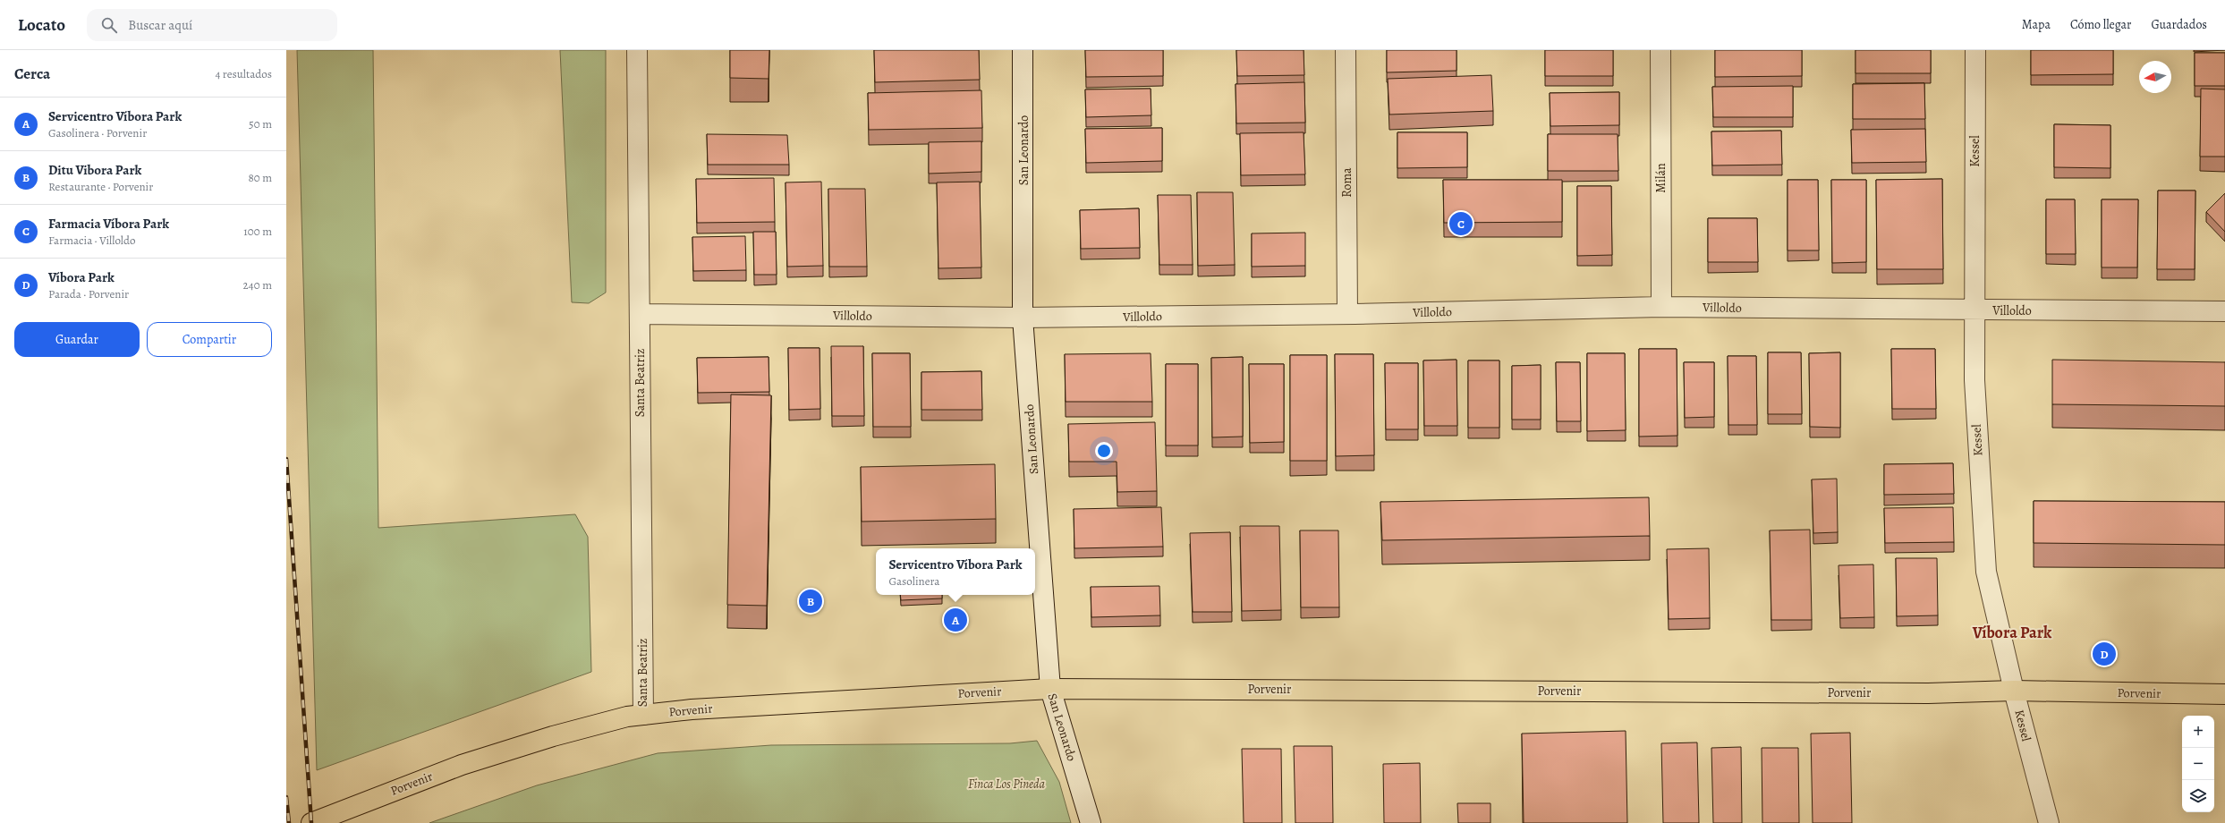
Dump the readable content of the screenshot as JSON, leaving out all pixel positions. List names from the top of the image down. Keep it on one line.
{"streets":{"main road":["Porvenir"],"street":["San Leonardo","Kessel","Milán","Roma","Villoldo","Santa Beatriz"]},"crossings":[["San Leonardo","Villoldo"],["San Leonardo","Porvenir"],["Kessel","Villoldo"],["Kessel","Porvenir"],["Milán","Villoldo"],["Roma","Villoldo"],["Villoldo","Santa Beatriz"],["Santa Beatriz","Porvenir"]],"districts":["Víbora Park"],"parks":["Finca Los Pineda"],"north":"left","page":{"header":"Locato","search":"Buscar aquí","nav":["Mapa","Cómo llegar","Guardados"],"heading":["Cerca","4 resultados"],"list":[{"mark":"A","name":"Servicentro Víbora Park","note":"Gasolinera · Porvenir","value":"50 m"},{"mark":"B","name":"Ditu Vibora Park","note":"Restaurante · Porvenir","value":"80 m"},{"mark":"C","name":"Farmacia Víbora Park","note":"Farmacia · Villoldo","value":"100 m"},{"mark":"D","name":"Víbora Park","note":"Parada · Porvenir","value":"240 m"}],"pins":["C","B","A","D"],"buttons":["Guardar","Compartir"],"popup":["Servicentro Víbora Park","Gasolinera"],"map_buttons":["+","−"]}}
